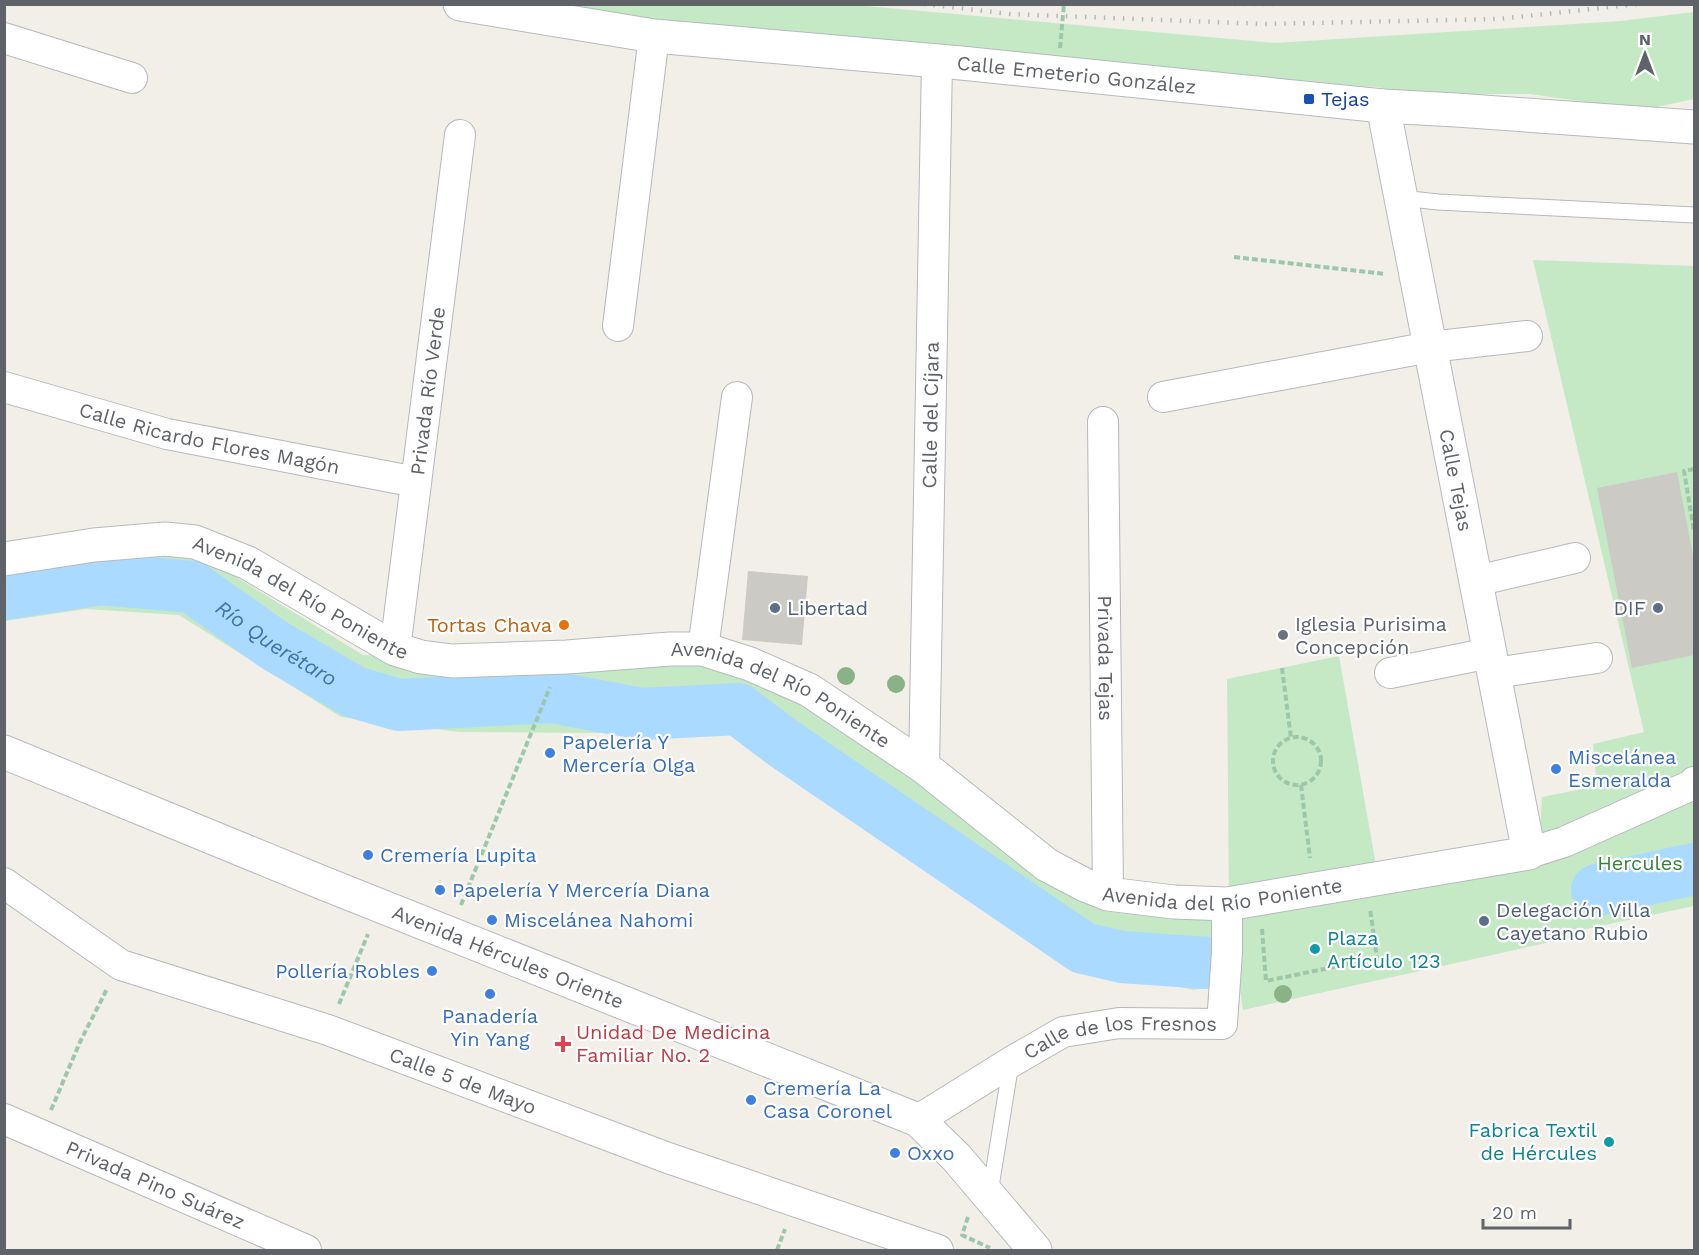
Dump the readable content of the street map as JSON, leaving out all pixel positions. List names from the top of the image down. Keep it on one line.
{"streets":{"street":["Calle Emeterio González","Privada Río Verde","Calle del Cíjara","Calle Ricardo Flores Magón","Calle Tejas","Avenida del Río Poniente","Privada Tejas","Avenida Hércules Oriente","Calle de los Fresnos","Calle 5 de Mayo","Privada Pino Suárez"]},"crossings":[["Calle Emeterio González","Calle del Cíjara"],["Calle Emeterio González","Calle Tejas"],["Privada Río Verde","Calle Ricardo Flores Magón"],["Privada Río Verde","Avenida del Río Poniente"],["Calle del Cíjara","Avenida del Río Poniente"],["Calle Tejas","Avenida del Río Poniente"],["Avenida del Río Poniente","Privada Tejas"],["Avenida del Río Poniente","Calle de los Fresnos"],["Avenida Hércules Oriente","Calle de los Fresnos"]],"water":["Río Querétaro"],"parks":["Hercules"],"places":{"transit":["Tejas"],"other":["Libertad","DIF","Tortas Chava","Iglesia Purisima Concepción","Papelería Y Mercería Olga","Miscelánea Esmeralda","Cremería Lupita","Papelería Y Mercería Diana","Miscelánea Nahomi","Delegación Villa Cayetano Rubio","Plaza Artículo 123","Pollería Robles","Panadería Yin Yang","Cremería La Casa Coronel","Fabrica Textil de Hércules","Oxxo"],"health":["Unidad De Medicina Familiar No. 2"]},"scale_bar":"20 m","north":"top"}
